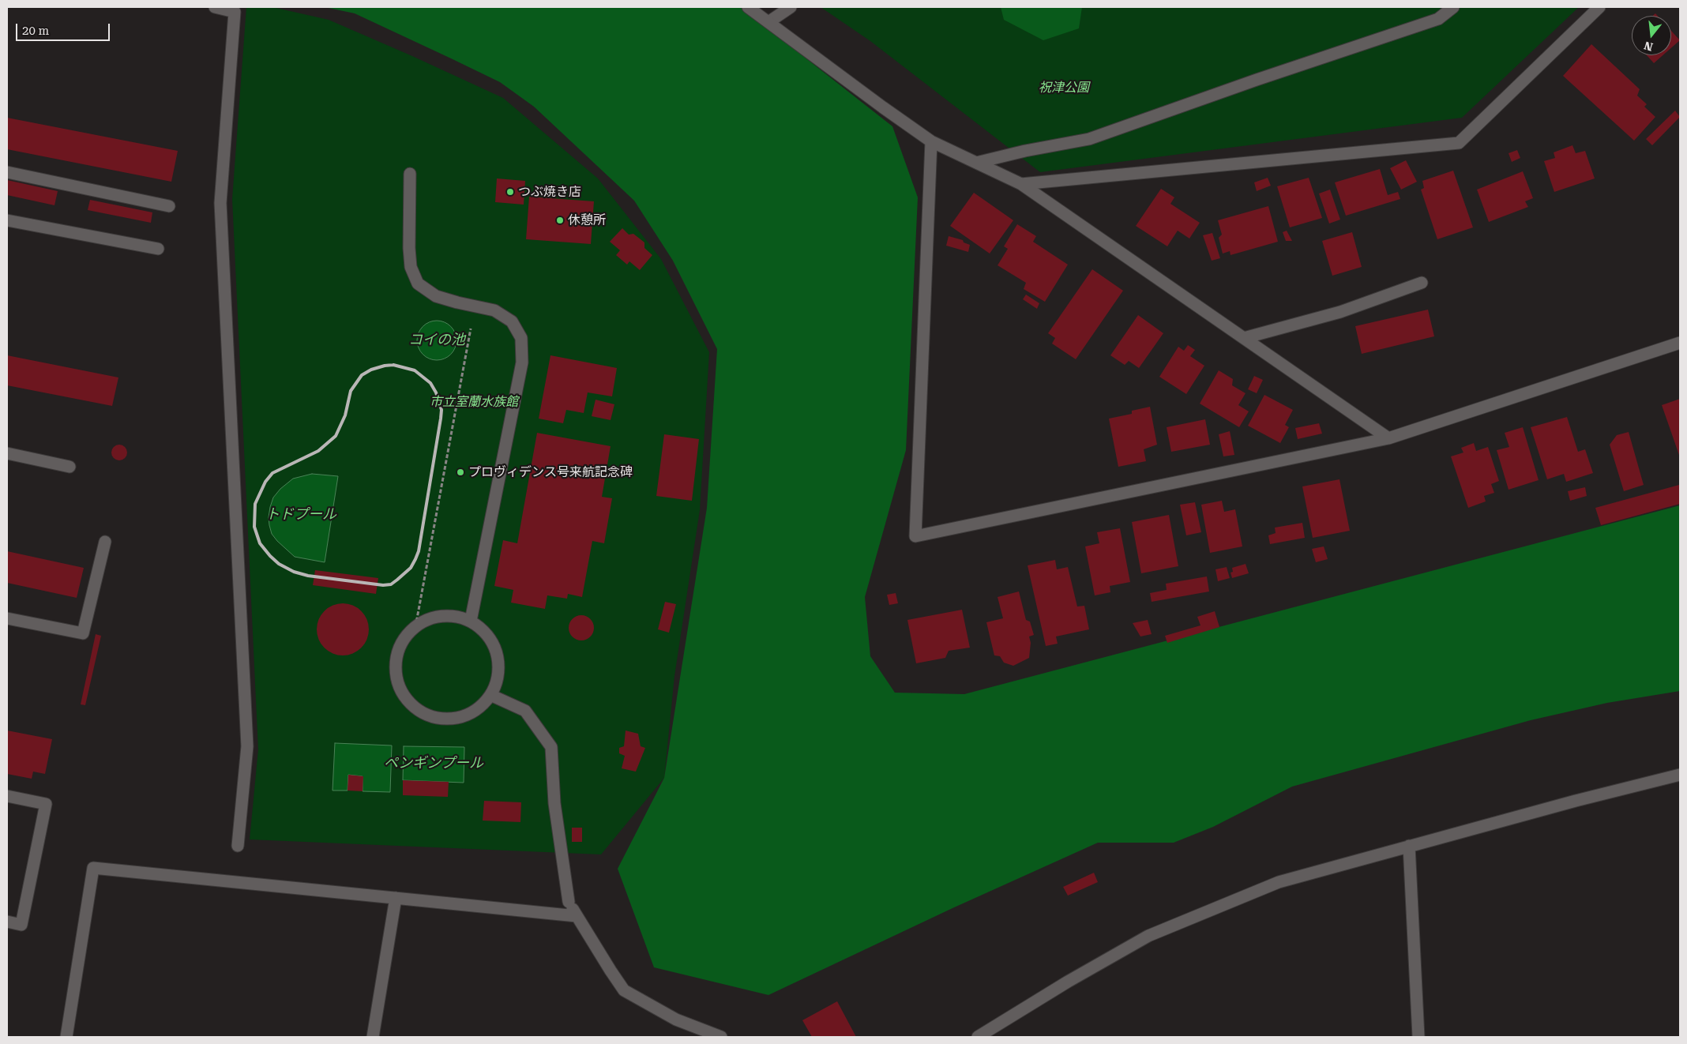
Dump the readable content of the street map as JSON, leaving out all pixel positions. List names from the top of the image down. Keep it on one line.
{"water":["コイの池","トドプール","ペンギンプール"],"parks":["祝津公園","市立室蘭水族館"],"places":["つぶ焼き店","休憩所","プロヴィデンス号来航記念碑"],"scale_bar":"20 m","north":"bottom"}
